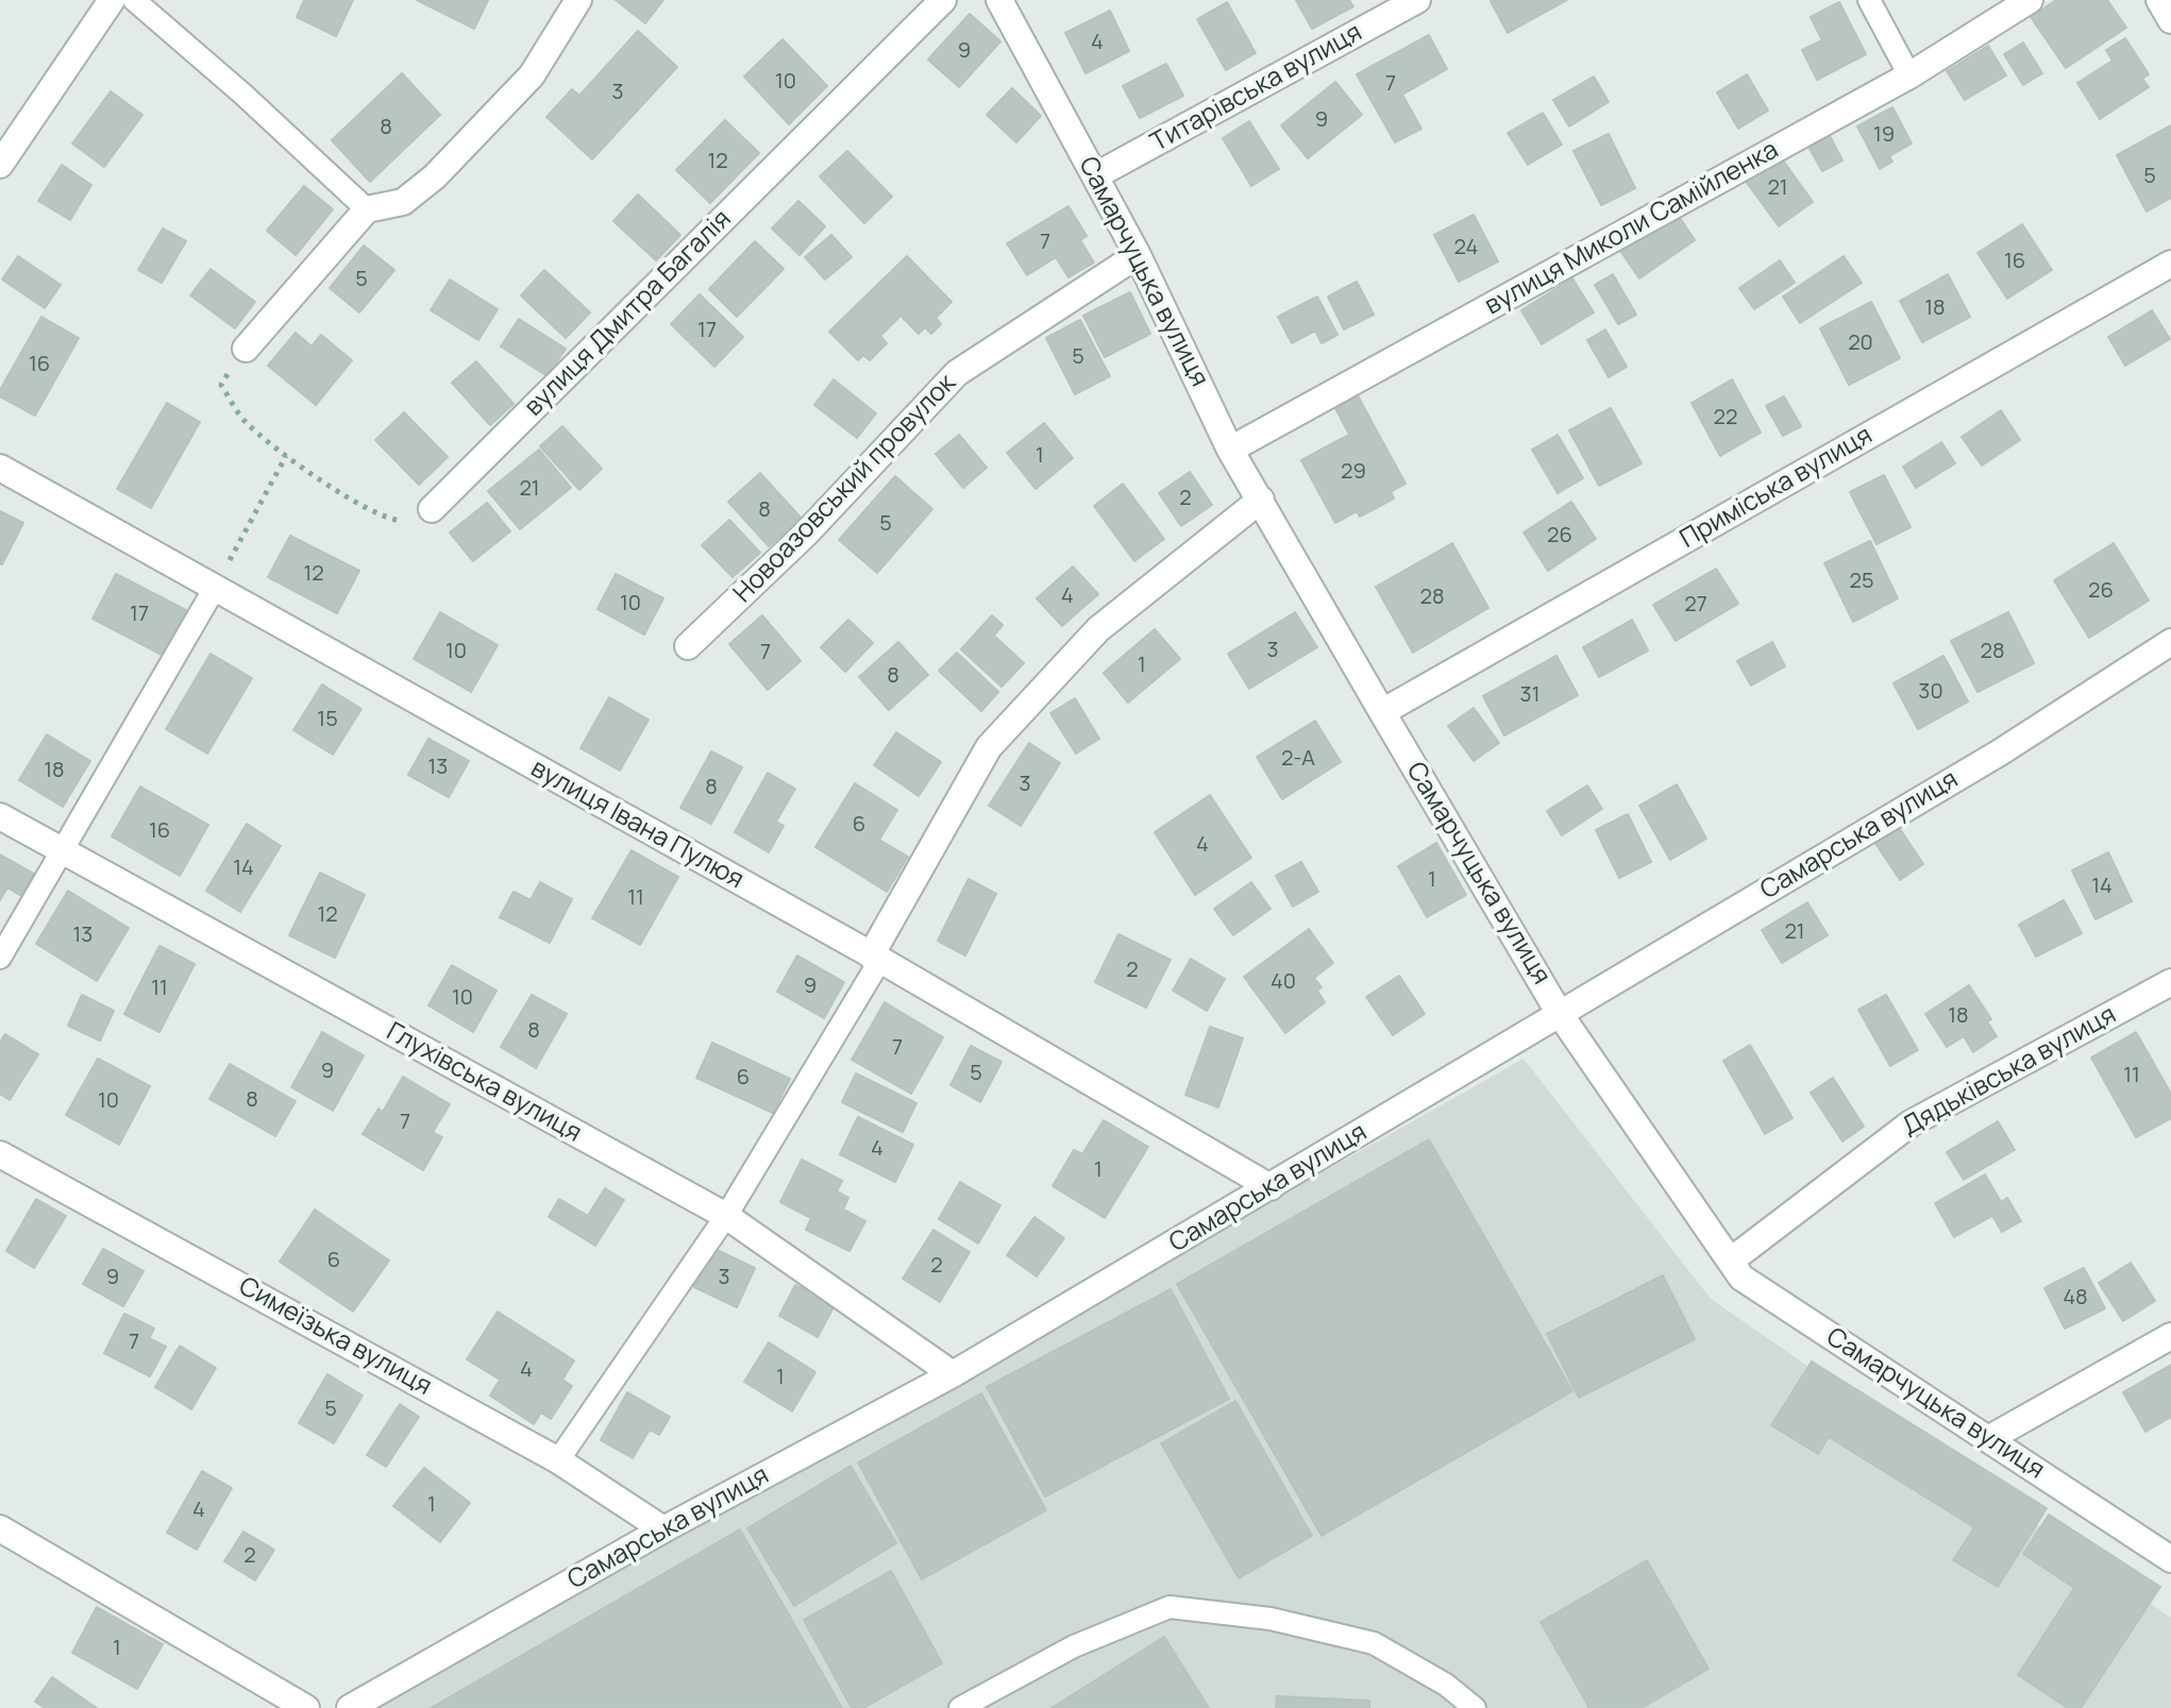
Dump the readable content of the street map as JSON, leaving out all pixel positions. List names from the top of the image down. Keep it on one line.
{"streets":{"street":["Титарівська вулиця","вулиця Миколи Самійленка","Самарчуцька вулиця","вулиця Дмитра Багалія","Приміська вулиця","Новоазовський провулок","вулиця Івана Пулюя","Самарська вулиця","Дядьківська вулиця","Глухівська вулиця","Симеїзька вулиця"]},"crossings":[["Титарівська вулиця","Самарчуцька вулиця"],["вулиця Миколи Самійленка","Самарчуцька вулиця"],["Самарчуцька вулиця","Приміська вулиця"],["Самарчуцька вулиця","Новоазовський провулок"],["Самарчуцька вулиця","Самарська вулиця"],["Самарчуцька вулиця","Дядьківська вулиця"],["вулиця Івана Пулюя","Самарська вулиця"],["Самарська вулиця","Глухівська вулиця"],["Самарська вулиця","Симеїзька вулиця"]],"house_numbers":["4","9","10","7","3","9","8","19","12","5","21","7","24","16","5","18","17","20","5","16","22","1","29","21","2","8","5","26","12","25","26","4","28","10","27","17","3","10","28","7","1","8","30","31","15","2-А","13","18","3","8","6","16","4","14","1","14","11","12","21","13","2","40","9","11","10","18","8","7","9","5","11","6","8","10","7","4","1","6","2","9","3","48","7","4","1","5","1","4","2","1"]}
